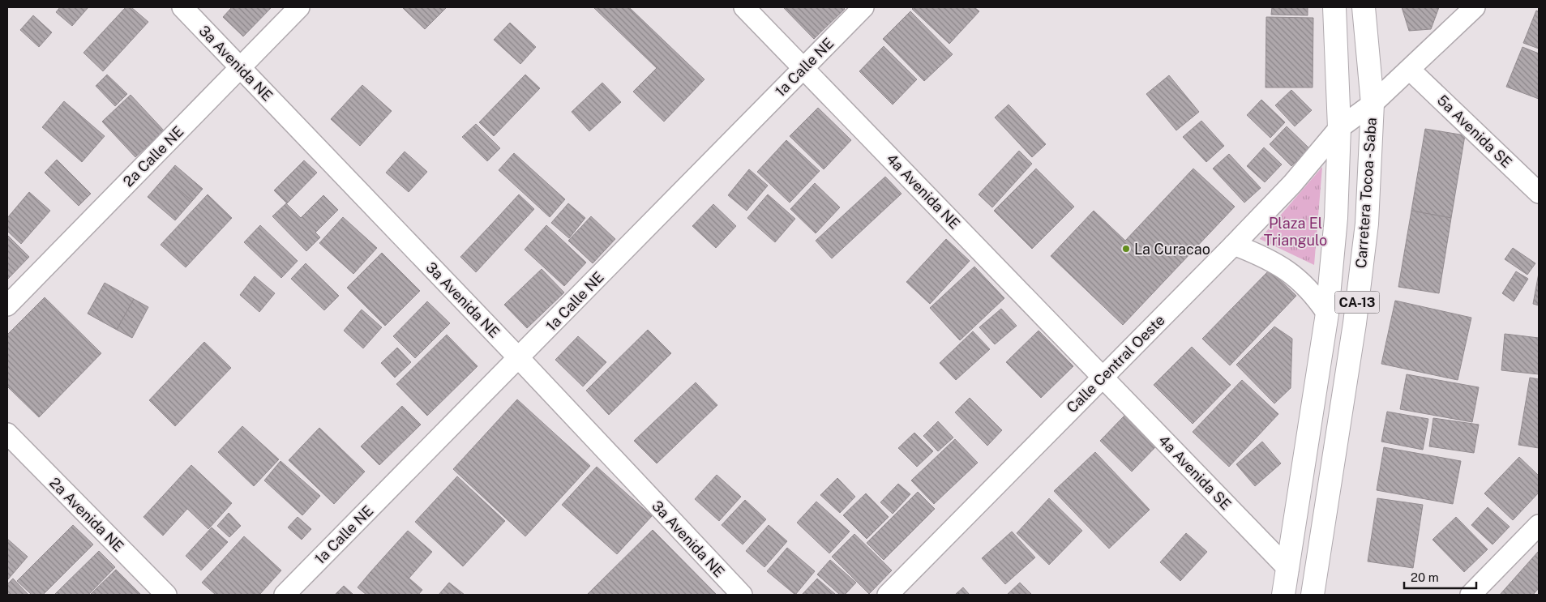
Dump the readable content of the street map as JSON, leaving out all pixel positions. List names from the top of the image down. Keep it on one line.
{"streets":{"main road":["Carretera Tocoa - Saba","CA-13"],"street":["3a Avenida NE","1a Calle NE","5a Avenida SE","2a Calle NE","4a Avenida NE","Calle Central Oeste","4a Avenida SE","2a Avenida NE"]},"crossings":[["3a Avenida NE","1a Calle NE"],["3a Avenida NE","2a Calle NE"],["1a Calle NE","4a Avenida NE"],["5a Avenida SE","Calle Central Oeste"],["4a Avenida NE","Calle Central Oeste"],["4a Avenida NE","4a Avenida SE"],["Carretera Tocoa - Saba","Calle Central Oeste"],["Carretera Tocoa - Saba","4a Avenida SE"],["Calle Central Oeste","4a Avenida SE"]],"parks":["Plaza El Triangulo"],"places":["La Curacao"],"scale_bar":"20 m"}
